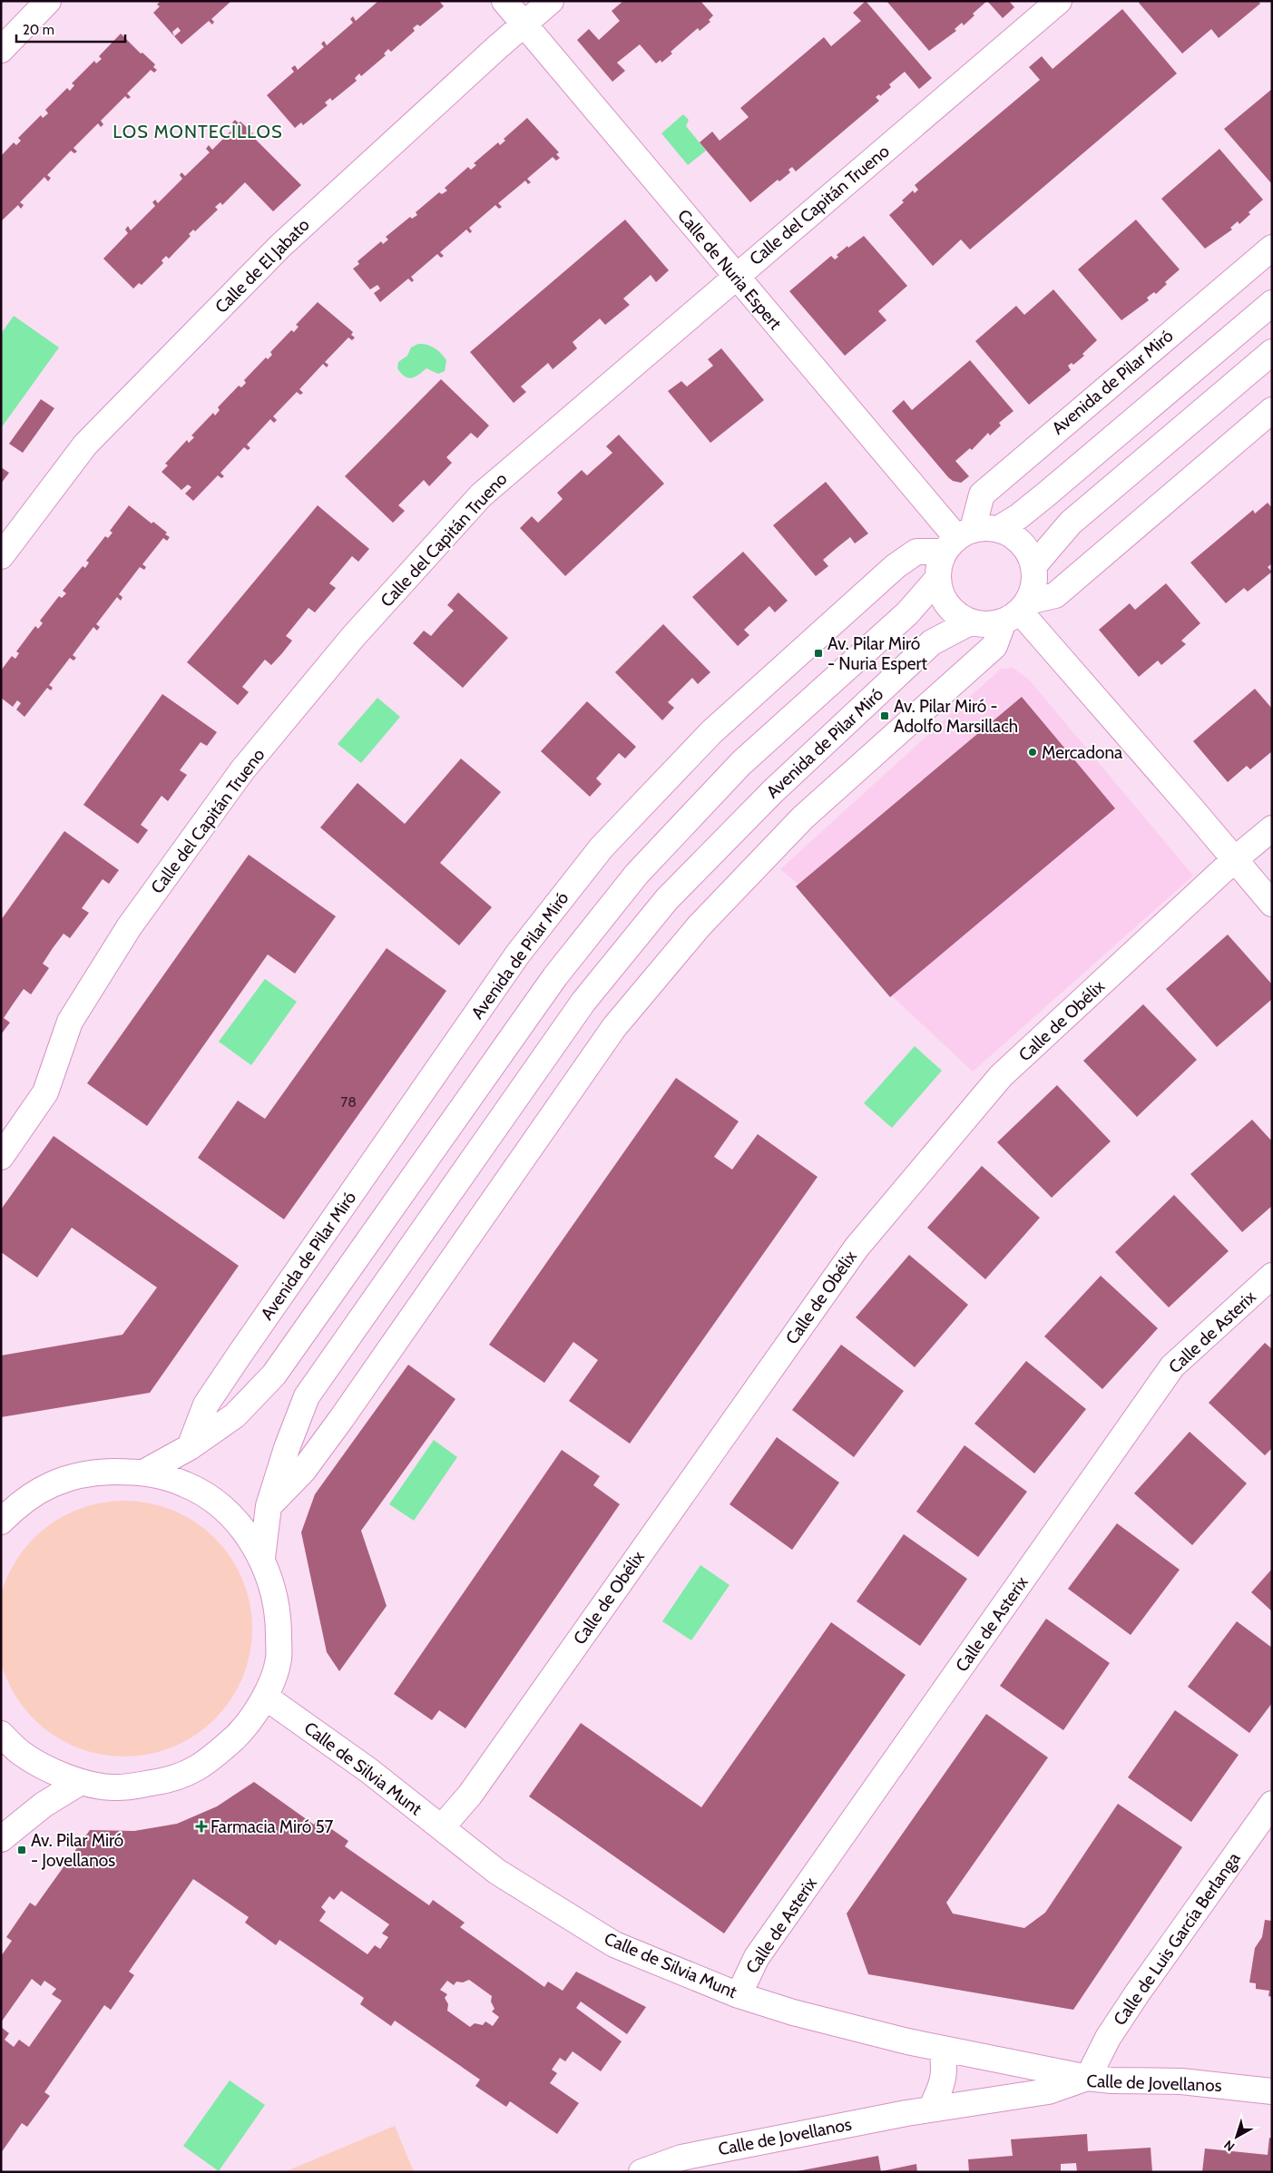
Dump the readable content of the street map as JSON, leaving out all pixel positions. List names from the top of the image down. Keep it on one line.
{"streets":{"street":["Calle del Capitán Trueno","Calle de El Jabato","Calle de Nuria Espert","Avenida de Pilar Miró","Calle de Obélix","Calle de Asterix","Calle de Silvia Munt","Calle de Luis García Berlanga","Calle de Jovellanos"]},"crossings":[["Calle del Capitán Trueno","Calle de Nuria Espert"],["Calle de El Jabato","Calle de Nuria Espert"],["Calle de Nuria Espert","Avenida de Pilar Miró"],["Calle de Obélix","Calle de Silvia Munt"],["Calle de Asterix","Calle de Silvia Munt"],["Calle de Silvia Munt","Calle de Luis García Berlanga"],["Calle de Silvia Munt","Calle de Jovellanos"],["Calle de Luis García Berlanga","Calle de Jovellanos"]],"districts":["LOS MONTECILLOS"],"places":{"transit":["Av. Pilar Miró - Nuria Espert","Av. Pilar Miró - Adolfo Marsillach","Av. Pilar Miró - Jovellanos"],"other":["Mercadona"],"health":["Farmacia Miró 57"]},"house_numbers":["78"],"scale_bar":"20 m","north":"bottom left"}
